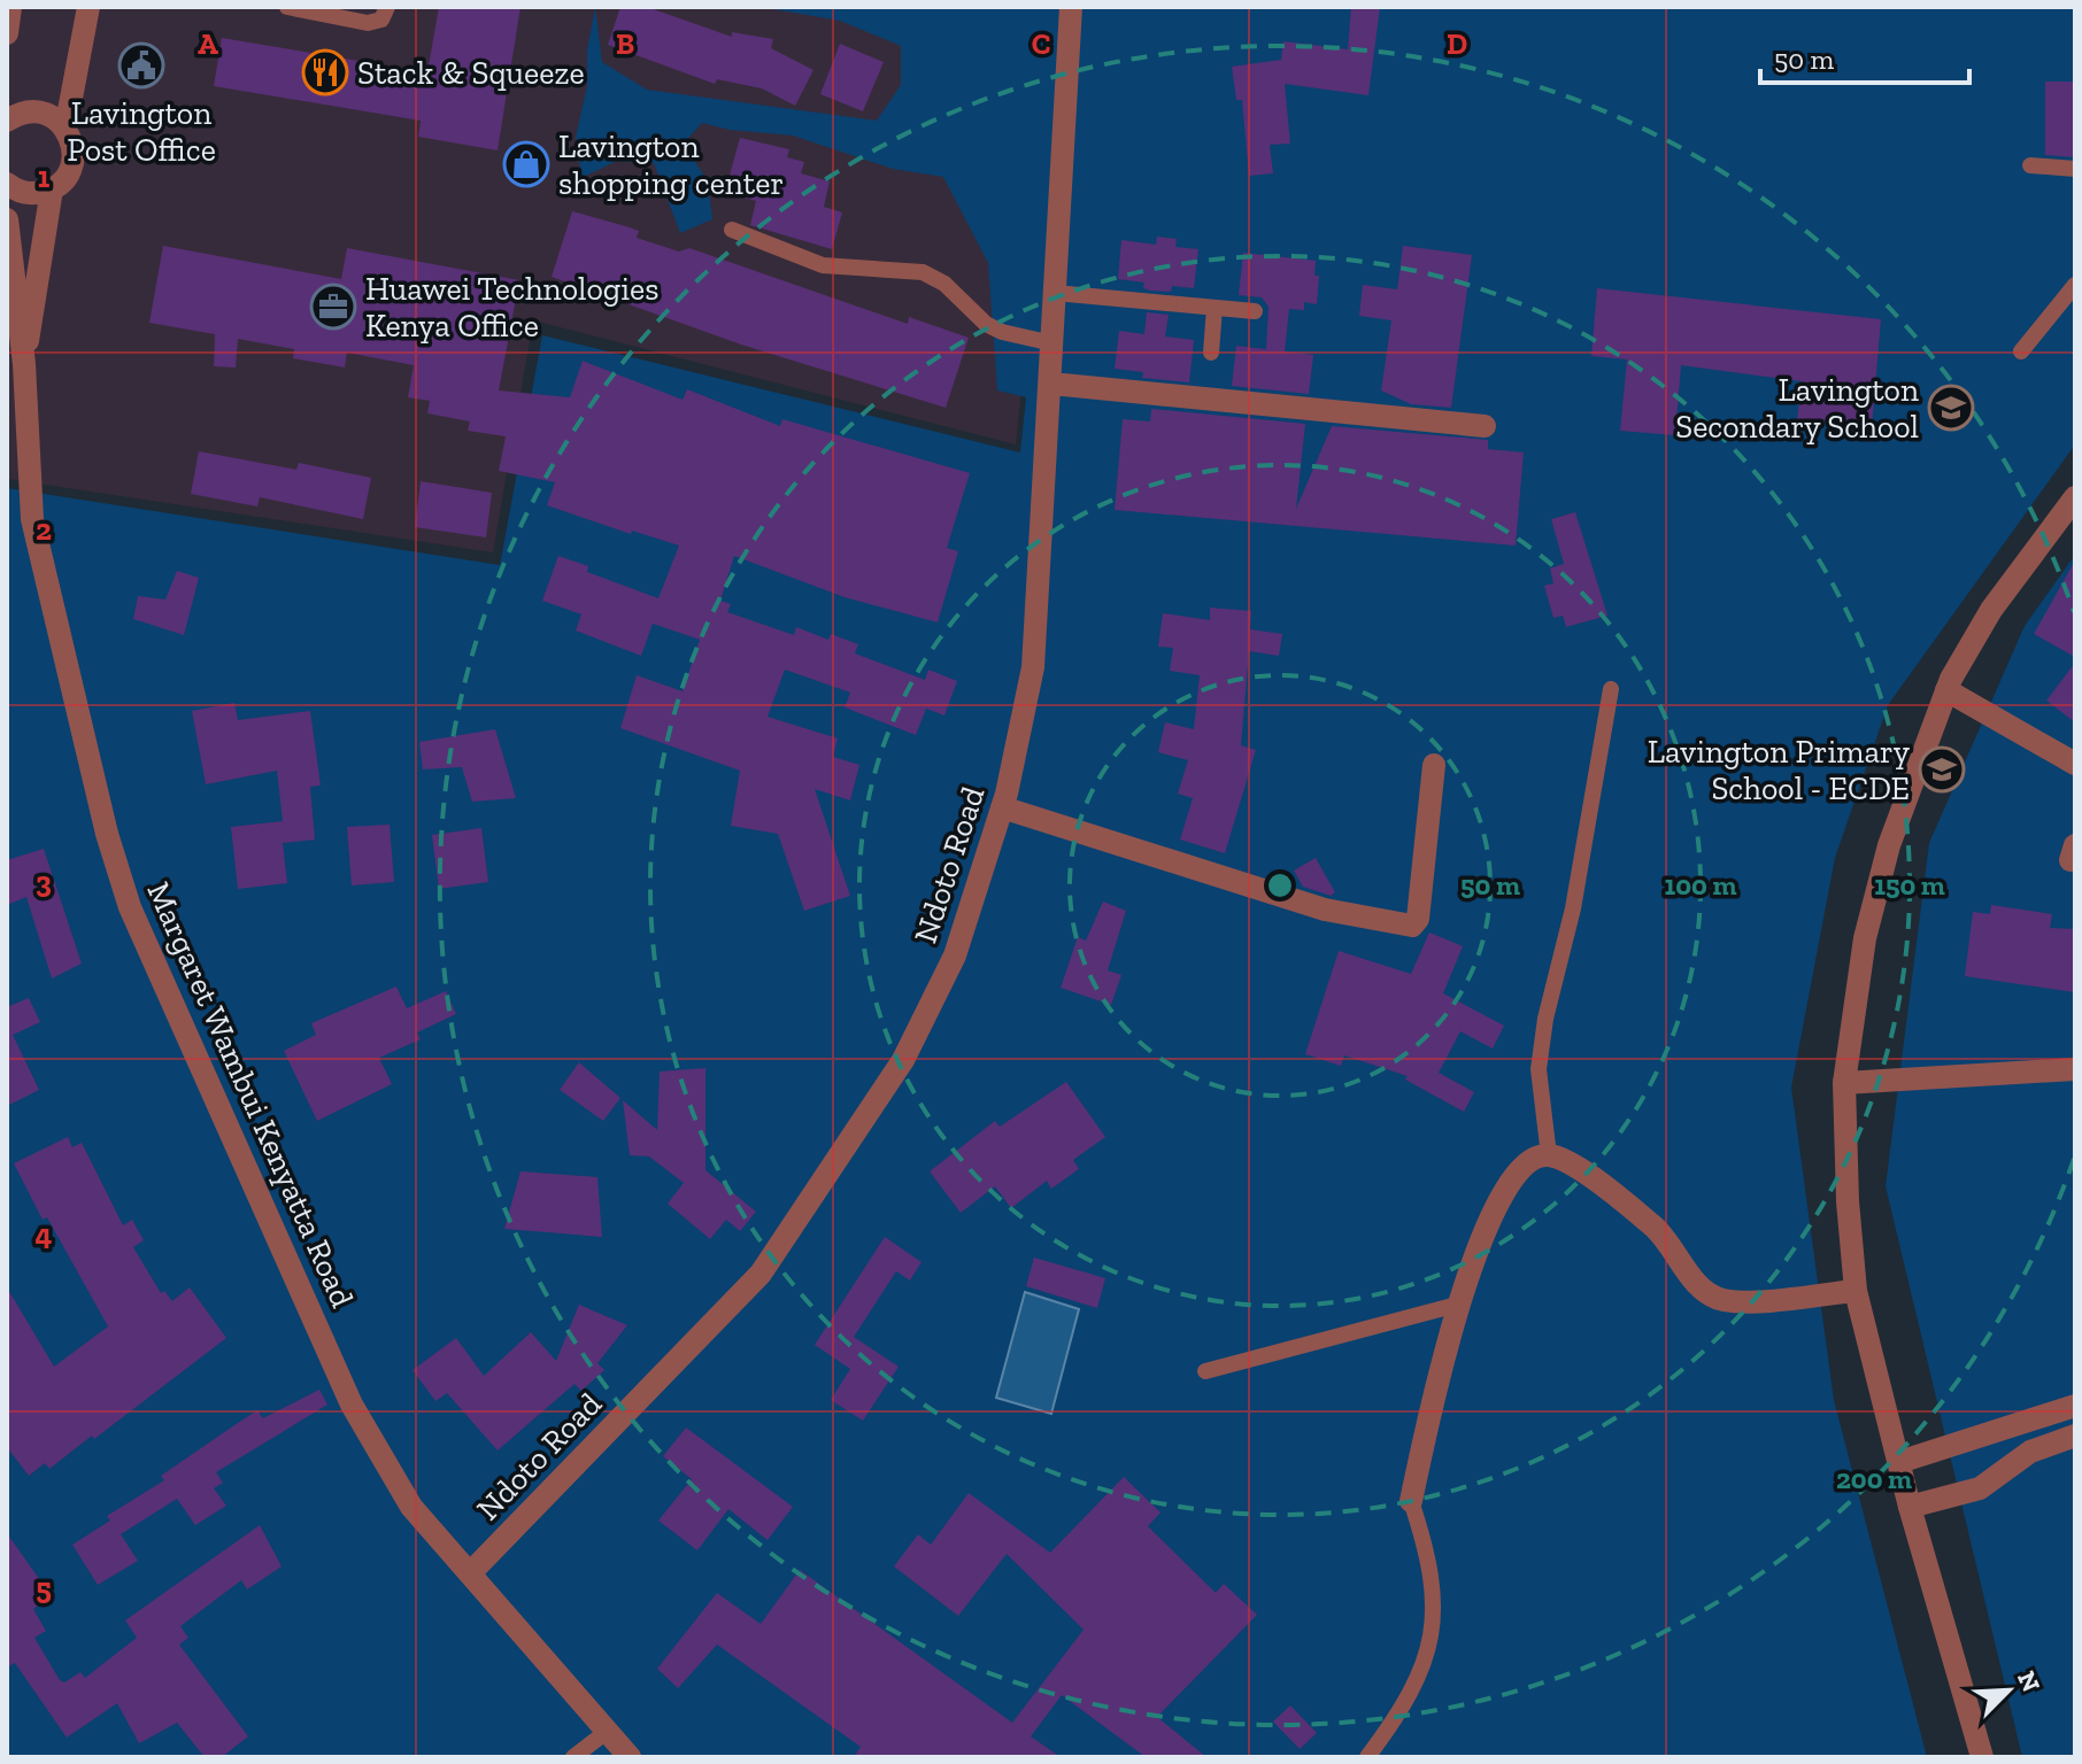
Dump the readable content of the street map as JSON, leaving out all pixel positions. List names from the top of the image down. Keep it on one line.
{"streets":{"street":["Ndoto Road","Margaret Wambui Kenyatta Road"]},"crossings":[["Ndoto Road","Margaret Wambui Kenyatta Road"]],"places":{"public building":["Lavington Post Office"],"restaurant":["Stack & Squeeze"],"shop":["Lavington shopping center"],"office":["Huawei Technologies Kenya Office"],"school or university":["Lavington Secondary School","Lavington Primary School - ECDE"]},"scale_bar":"50 m","north":"top right","grid":{"columns":["A","B","C","D"],"rows":["1","2","3","4","5"]},"rings":["50 m","100 m","150 m","200 m"]}
